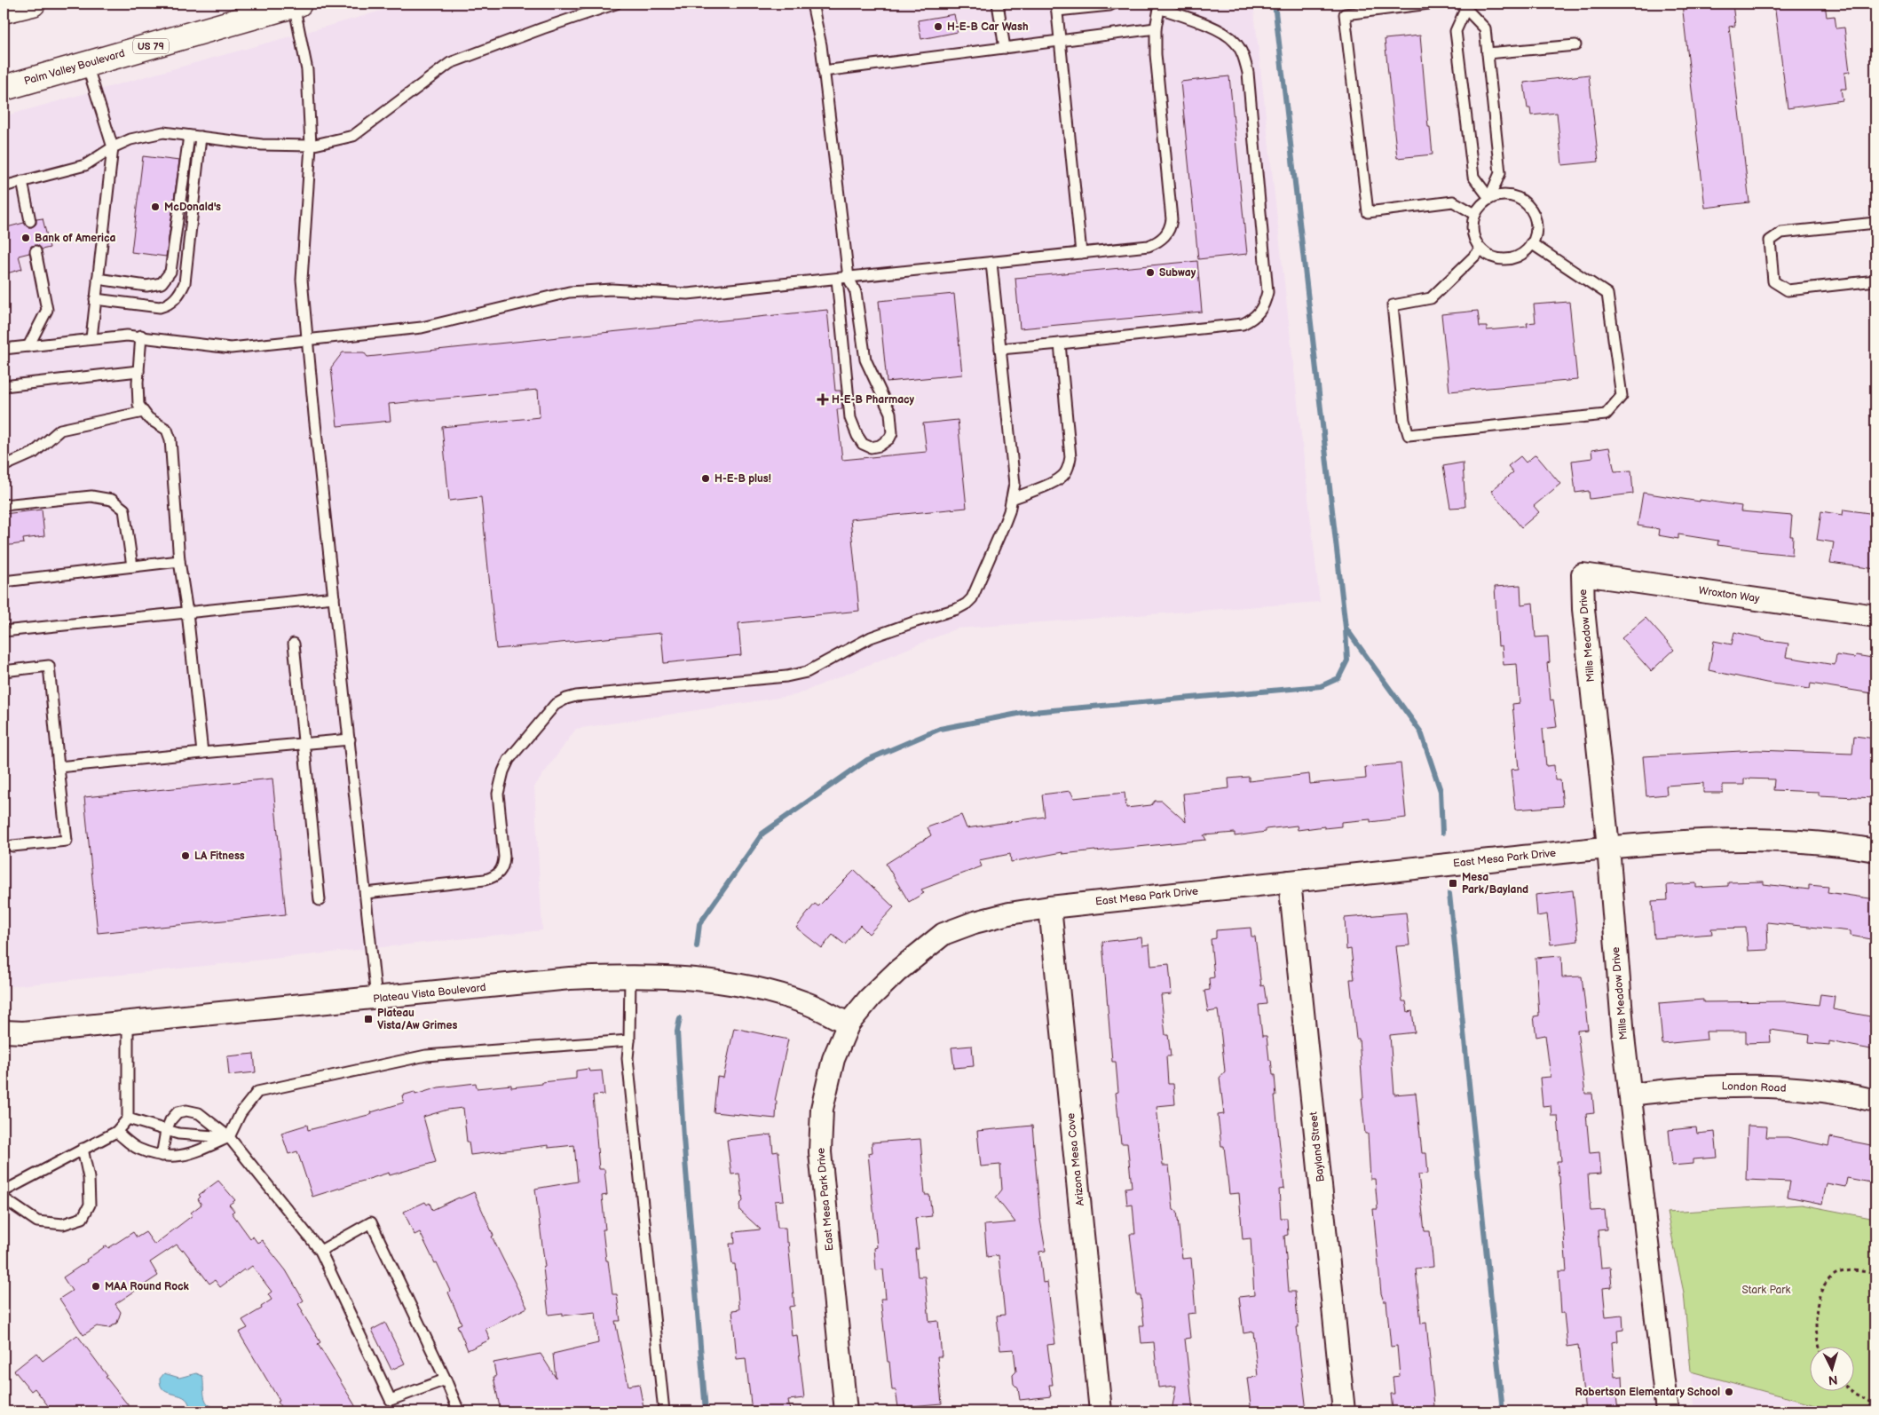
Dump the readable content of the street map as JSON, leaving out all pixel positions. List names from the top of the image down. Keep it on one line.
{"streets":{"highway":["US 79","Palm Valley Boulevard"],"street":["Wroxton Way","Mills Meadow Drive","East Mesa Park Drive","Plateau Vista Boulevard","London Road","Bayland Street","Arizona Mesa Cove"]},"crossings":[["Wroxton Way","Mills Meadow Drive"],["Mills Meadow Drive","East Mesa Park Drive"],["Mills Meadow Drive","London Road"],["East Mesa Park Drive","Plateau Vista Boulevard"],["East Mesa Park Drive","Bayland Street"],["East Mesa Park Drive","Arizona Mesa Cove"]],"parks":["Stark Park"],"places":{"other":["H-E-B Car Wash","McDonald's","Bank of America","Subway","H-E-B plus!","LA Fitness","MAA Round Rock","Robertson Elementary School"],"health":["H-E-B Pharmacy"],"transit":["Mesa Park/Bayland","Plateau Vista/Aw Grimes"]},"north":"bottom"}
